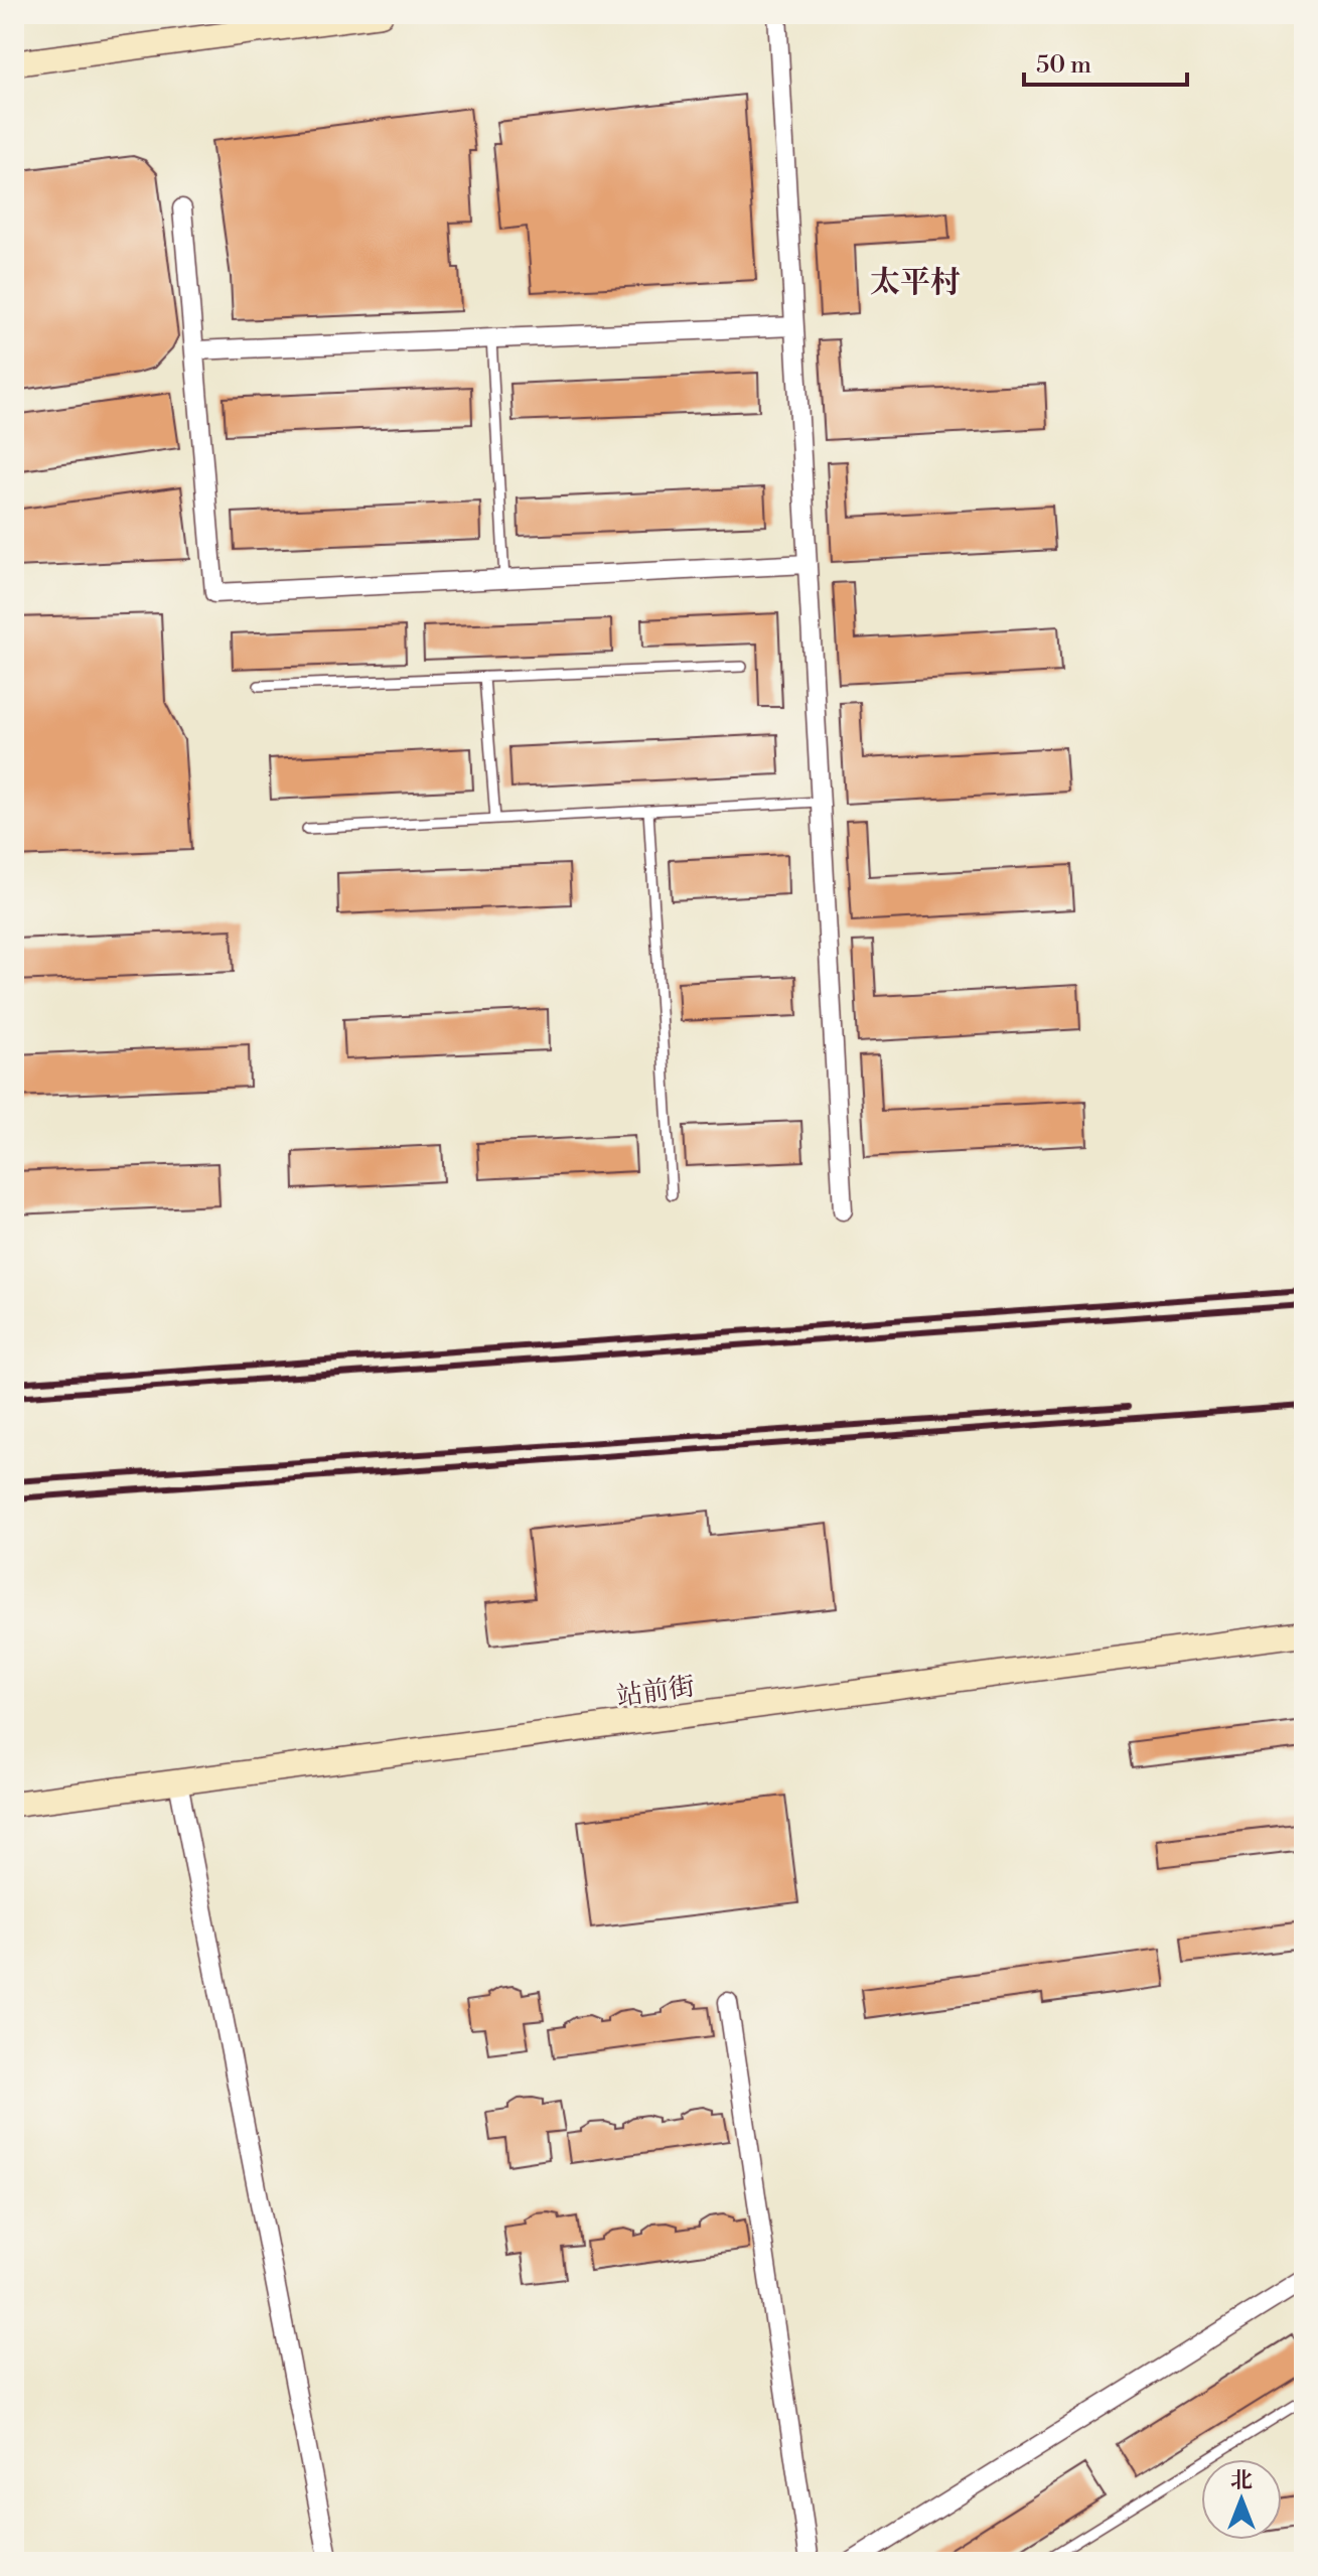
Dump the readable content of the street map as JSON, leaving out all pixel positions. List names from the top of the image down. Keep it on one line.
{"streets":{"street":["站前街"]},"districts":["太平村"],"scale_bar":"50 m","north":"top"}
